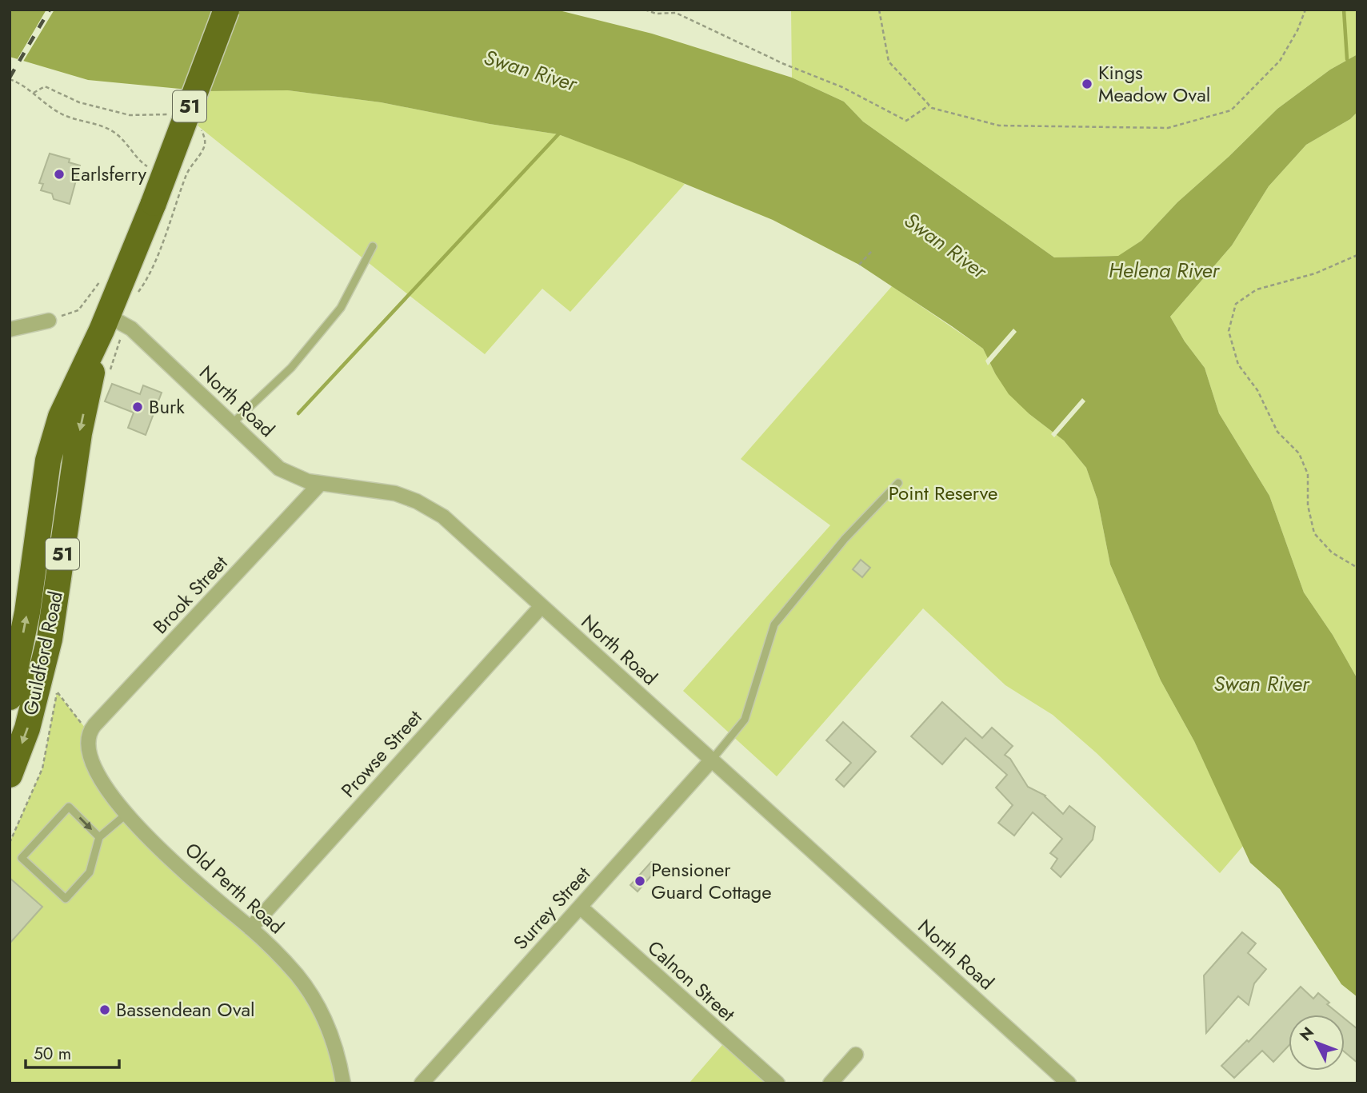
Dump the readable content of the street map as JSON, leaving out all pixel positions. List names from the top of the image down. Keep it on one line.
{"streets":{"highway":["51","Guildford Road"],"street":["North Road","Brook Street","Prowse Street","Old Perth Road","Surrey Street","Calnon Street"]},"crossings":[["North Road","Brook Street"],["North Road","Guildford Road"],["North Road","Prowse Street"],["North Road","Surrey Street"],["Brook Street","Old Perth Road"],["Prowse Street","Old Perth Road"],["Surrey Street","Calnon Street"]],"water":["Swan River","Helena River"],"parks":["Point Reserve"],"places":["Kings Meadow Oval","Earlsferry","Burk","Pensioner Guard Cottage","Bassendean Oval"],"scale_bar":"50 m","north":"top left"}
